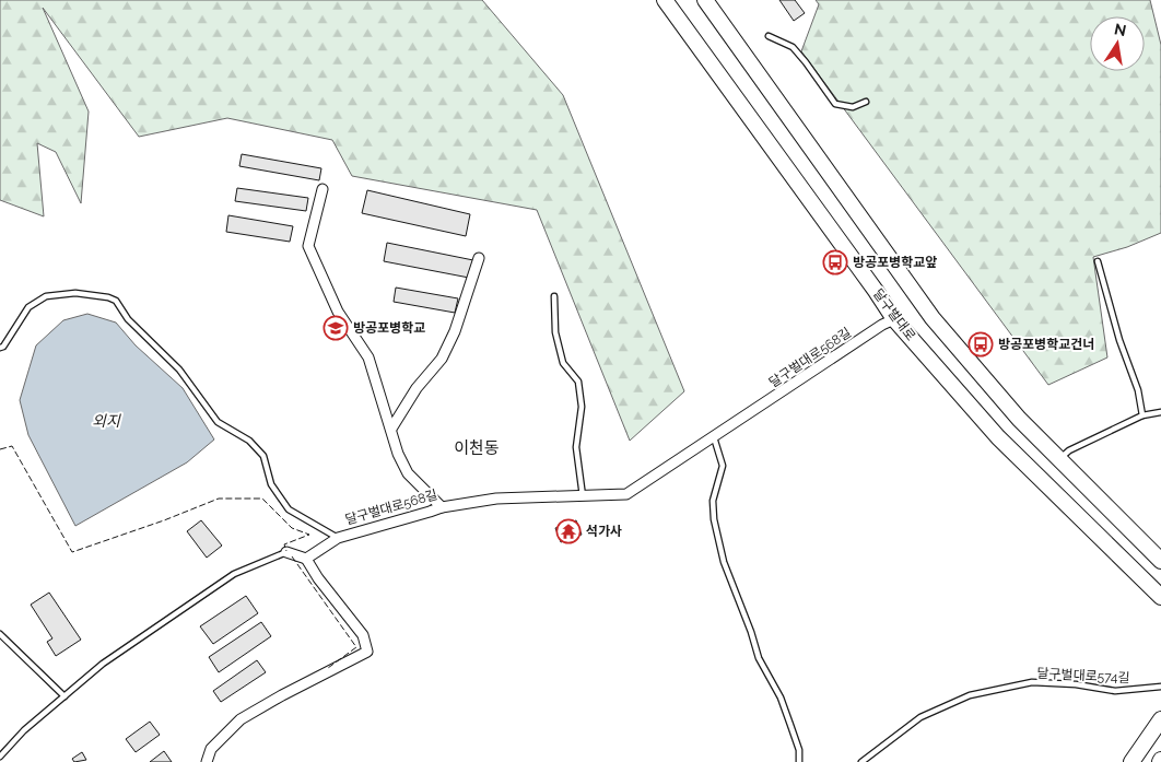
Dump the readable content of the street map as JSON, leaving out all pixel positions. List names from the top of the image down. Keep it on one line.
{"streets":{"main road":["달구벌대로"],"street":["달구벌대로568길"],"lane":["달구벌대로574길"]},"crossings":[["달구벌대로","달구벌대로568길"]],"districts":["이천동"],"water":["외지"],"places":{"bus stop":["방공포병학교앞","방공포병학교건너"],"school or university":["방공포병학교"],"temple":["석가사"]},"north":"top"}
